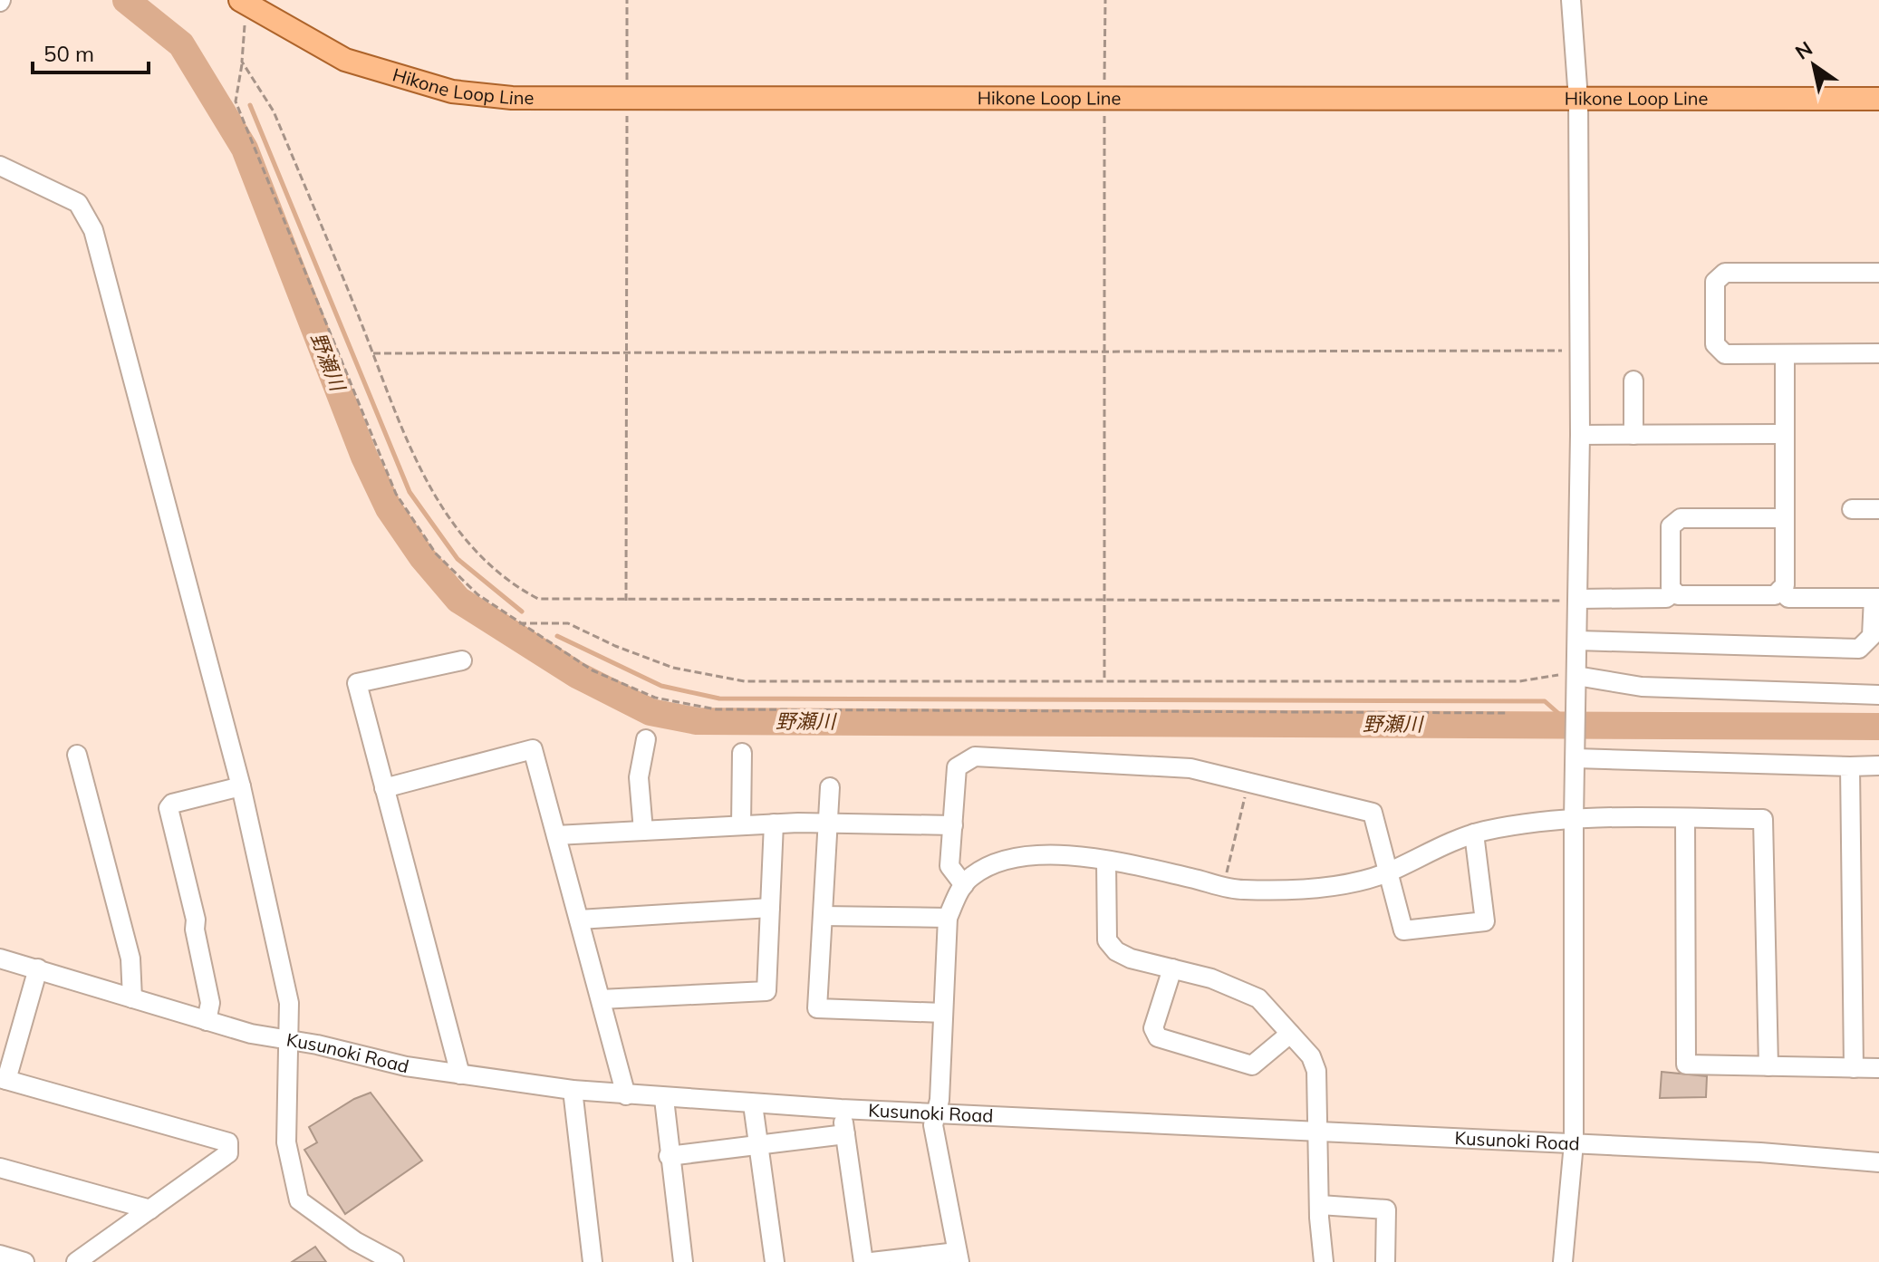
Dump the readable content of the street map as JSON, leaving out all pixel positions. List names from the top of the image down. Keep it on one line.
{"streets":{"main road":["Hikone Loop Line"],"street":["Kusunoki Road"]},"water":["野瀬川"],"scale_bar":"50 m","north":"top left"}
